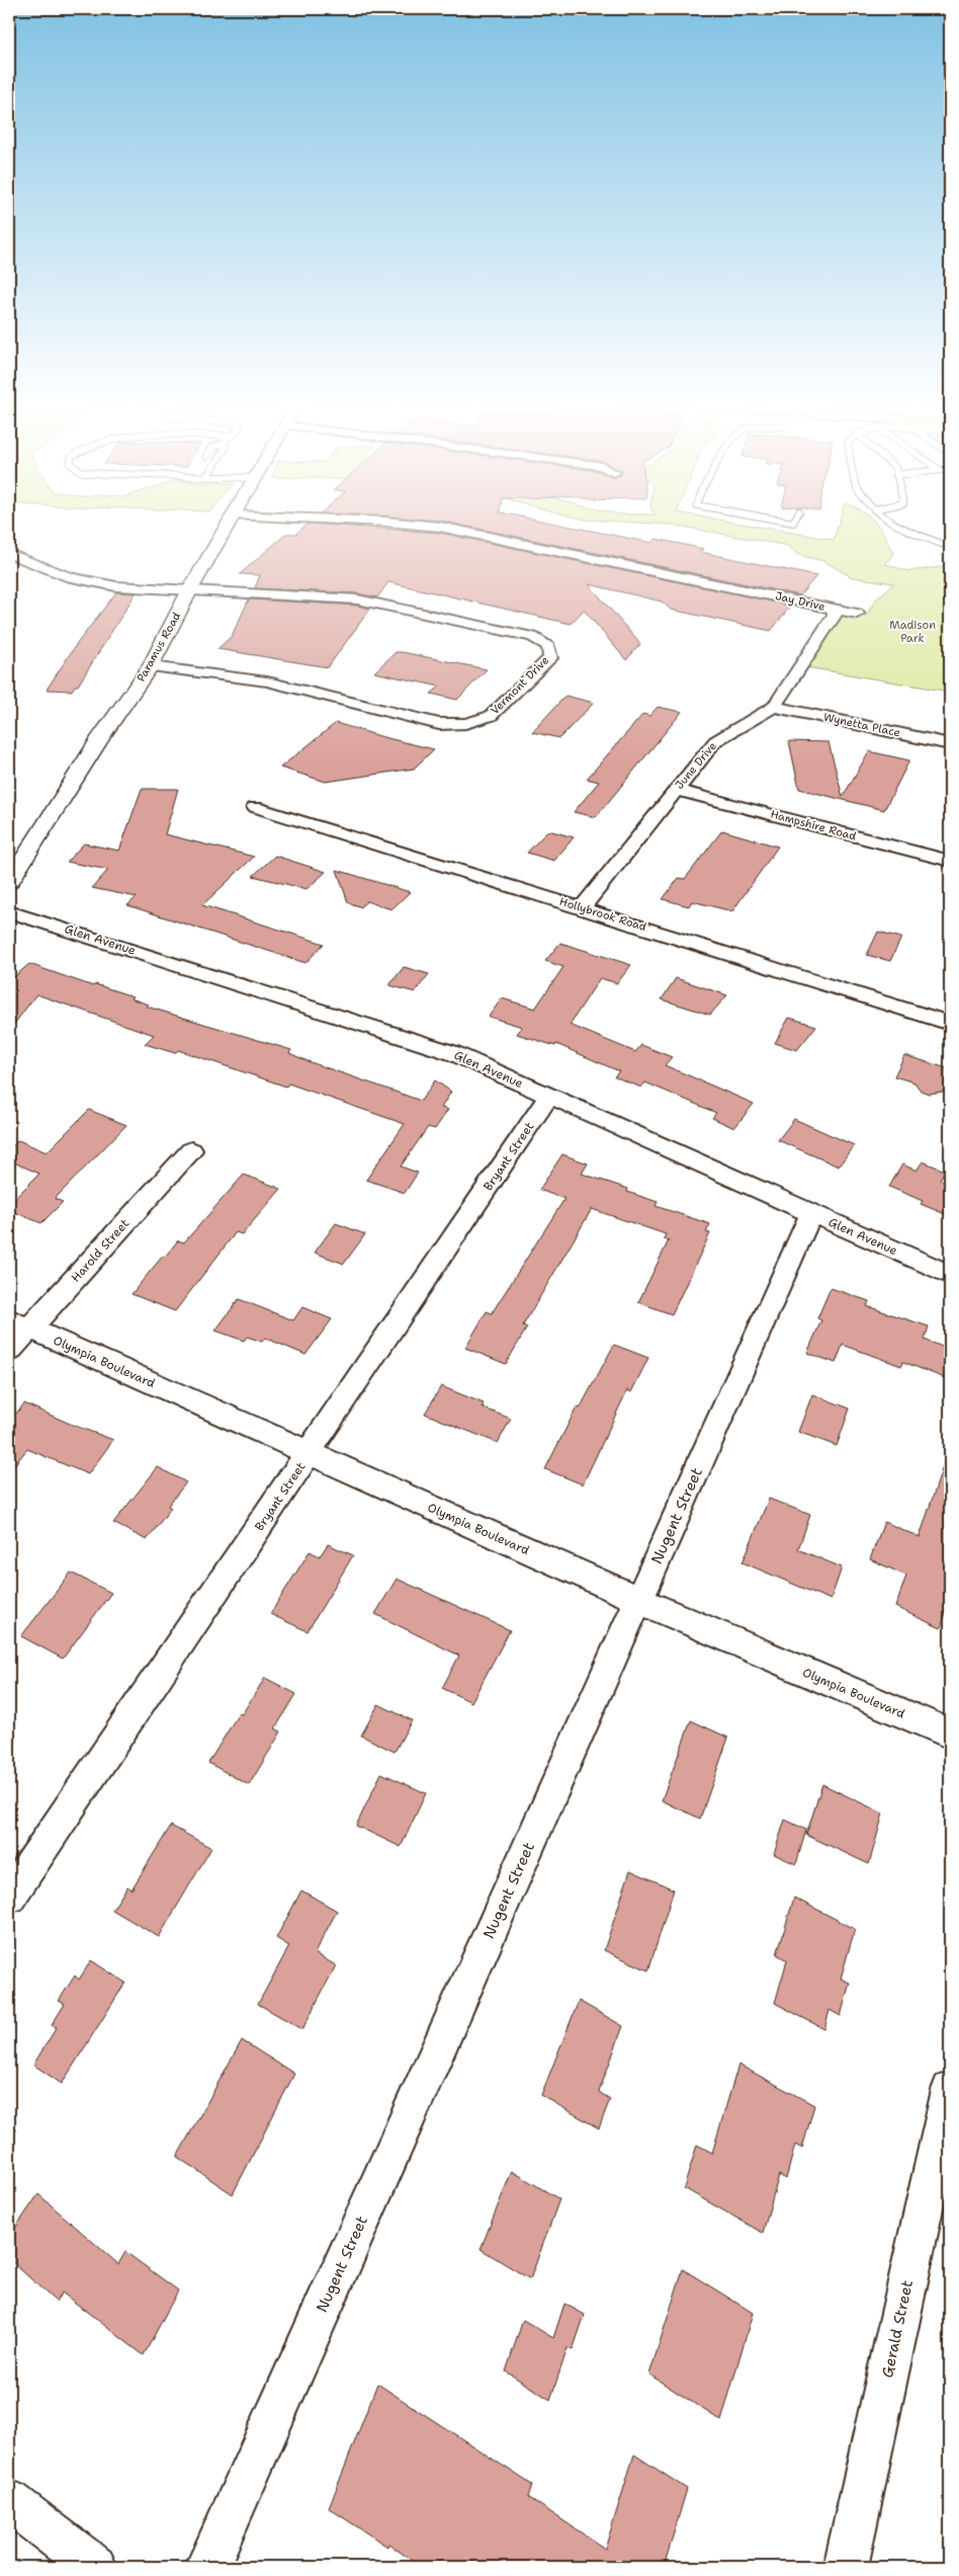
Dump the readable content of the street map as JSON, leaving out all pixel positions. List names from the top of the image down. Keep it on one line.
{"streets":{"main road":["Paramus Road"],"street":["Jay Drive","Vermont Drive","Wynetta Place","June Drive","Hampshire Road","Hollybrook Road","Glen Avenue","Bryant Street","Harold Street","Olympia Boulevard","Nugent Street","Gerald Street"]},"crossings":[["Jay Drive","June Drive"],["Paramus Road","Vermont Drive"],["Wynetta Place","June Drive"],["June Drive","Hampshire Road"],["June Drive","Hollybrook Road"],["Glen Avenue","Bryant Street"],["Glen Avenue","Nugent Street"],["Bryant Street","Olympia Boulevard"],["Harold Street","Olympia Boulevard"],["Olympia Boulevard","Nugent Street"]],"parks":["Madison Park"]}
